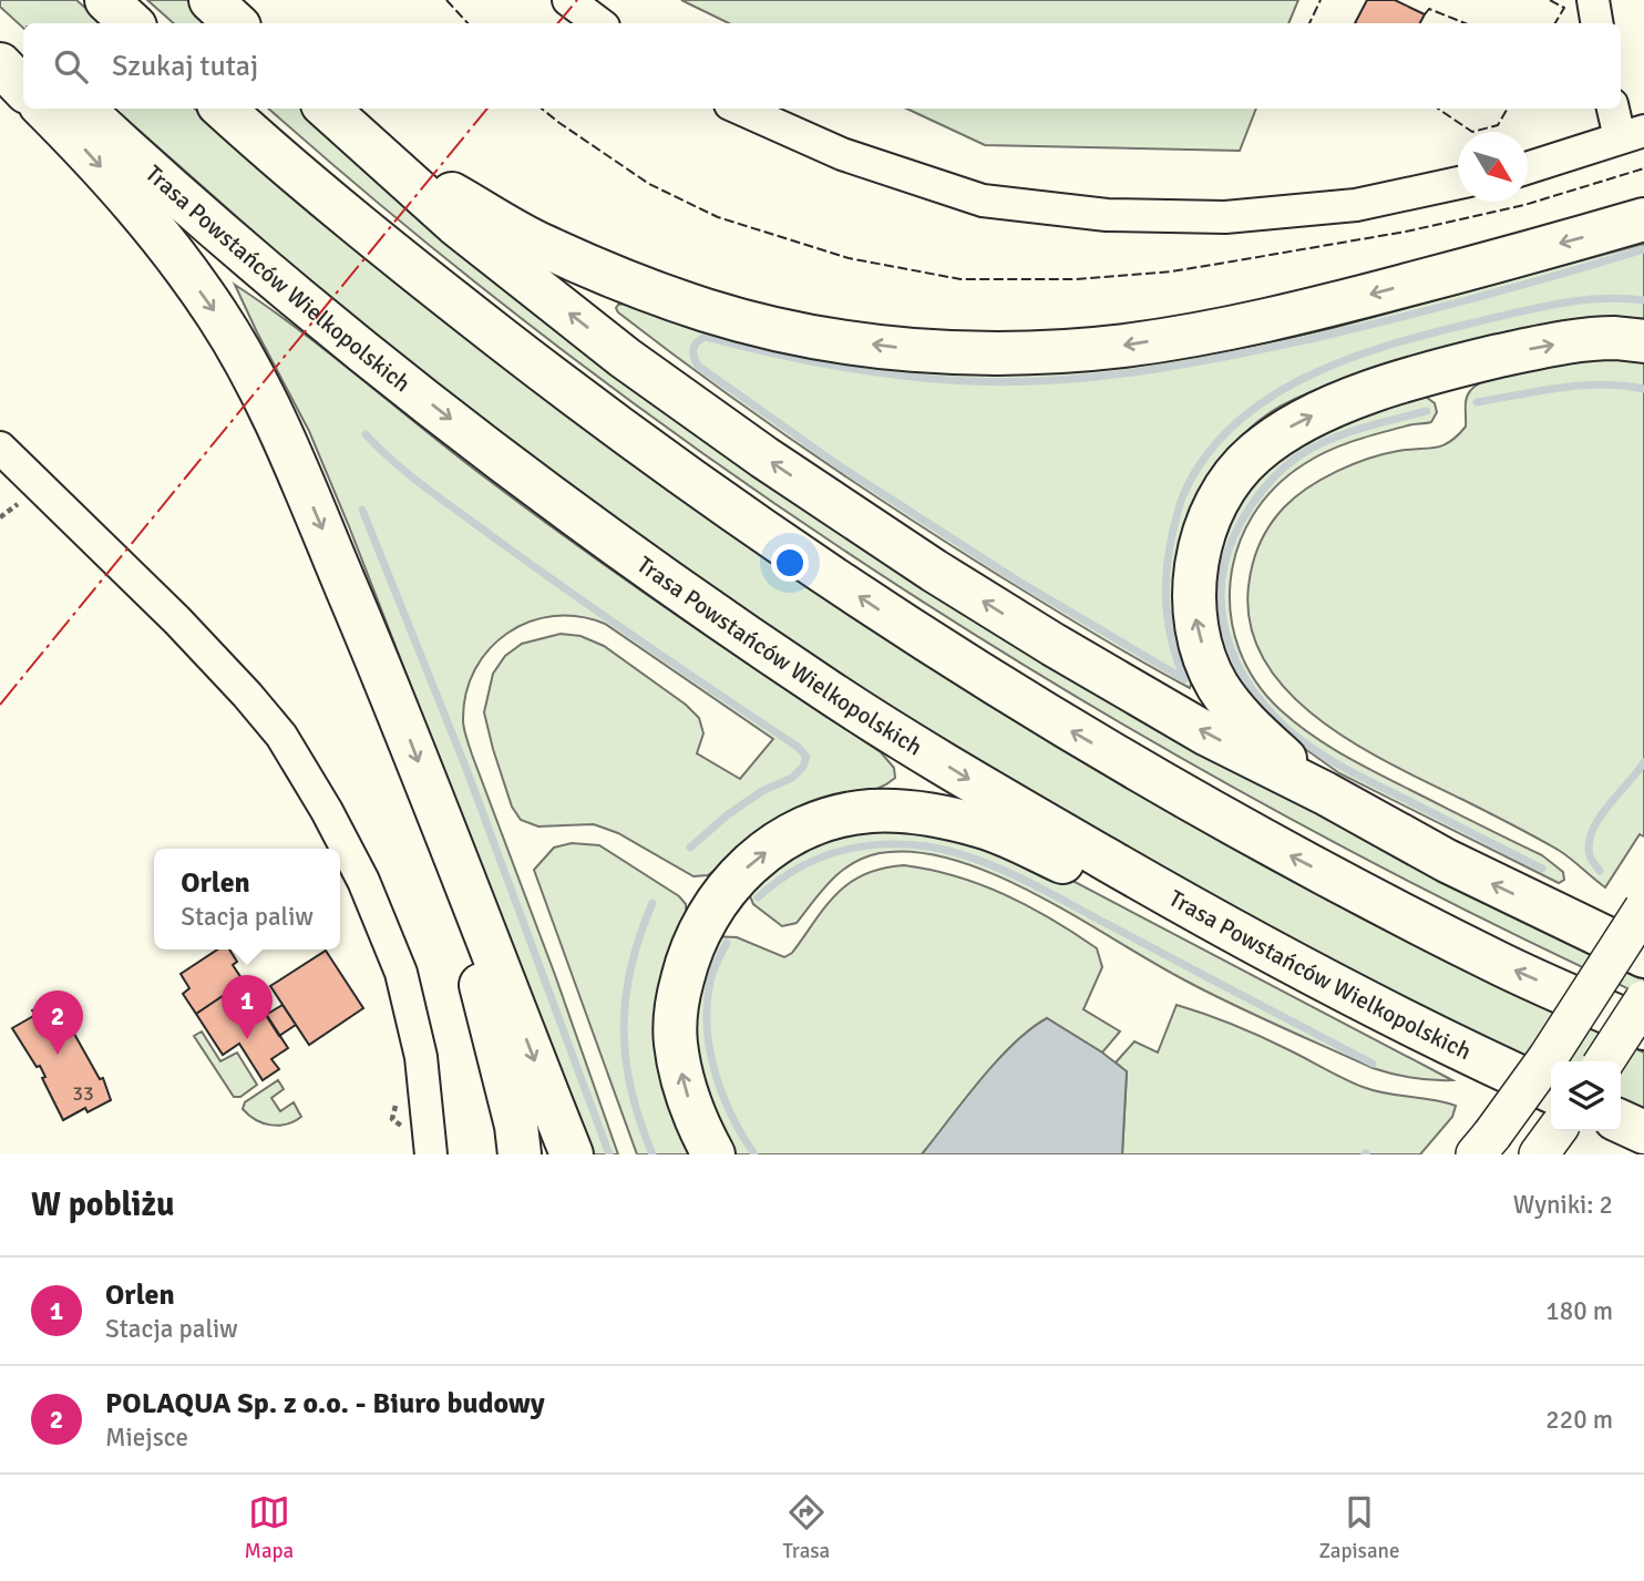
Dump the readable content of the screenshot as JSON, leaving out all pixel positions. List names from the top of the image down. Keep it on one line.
{"streets":{"highway":["Trasa Powstańców Wielkopolskich"]},"house_numbers":["33"],"north":"bottom right","page":{"search":"Szukaj tutaj","popup":["Orlen","Stacja paliw"],"pins":["1","2"],"heading":["W pobliżu","Wyniki: 2"],"list":[{"mark":"1","name":"Orlen","note":"Stacja paliw","value":"180 m"},{"mark":"2","name":"POLAQUA Sp. z o.o. - Biuro budowy","note":"Miejsce","value":"220 m"}],"nav":["Mapa","Trasa","Zapisane"]}}
